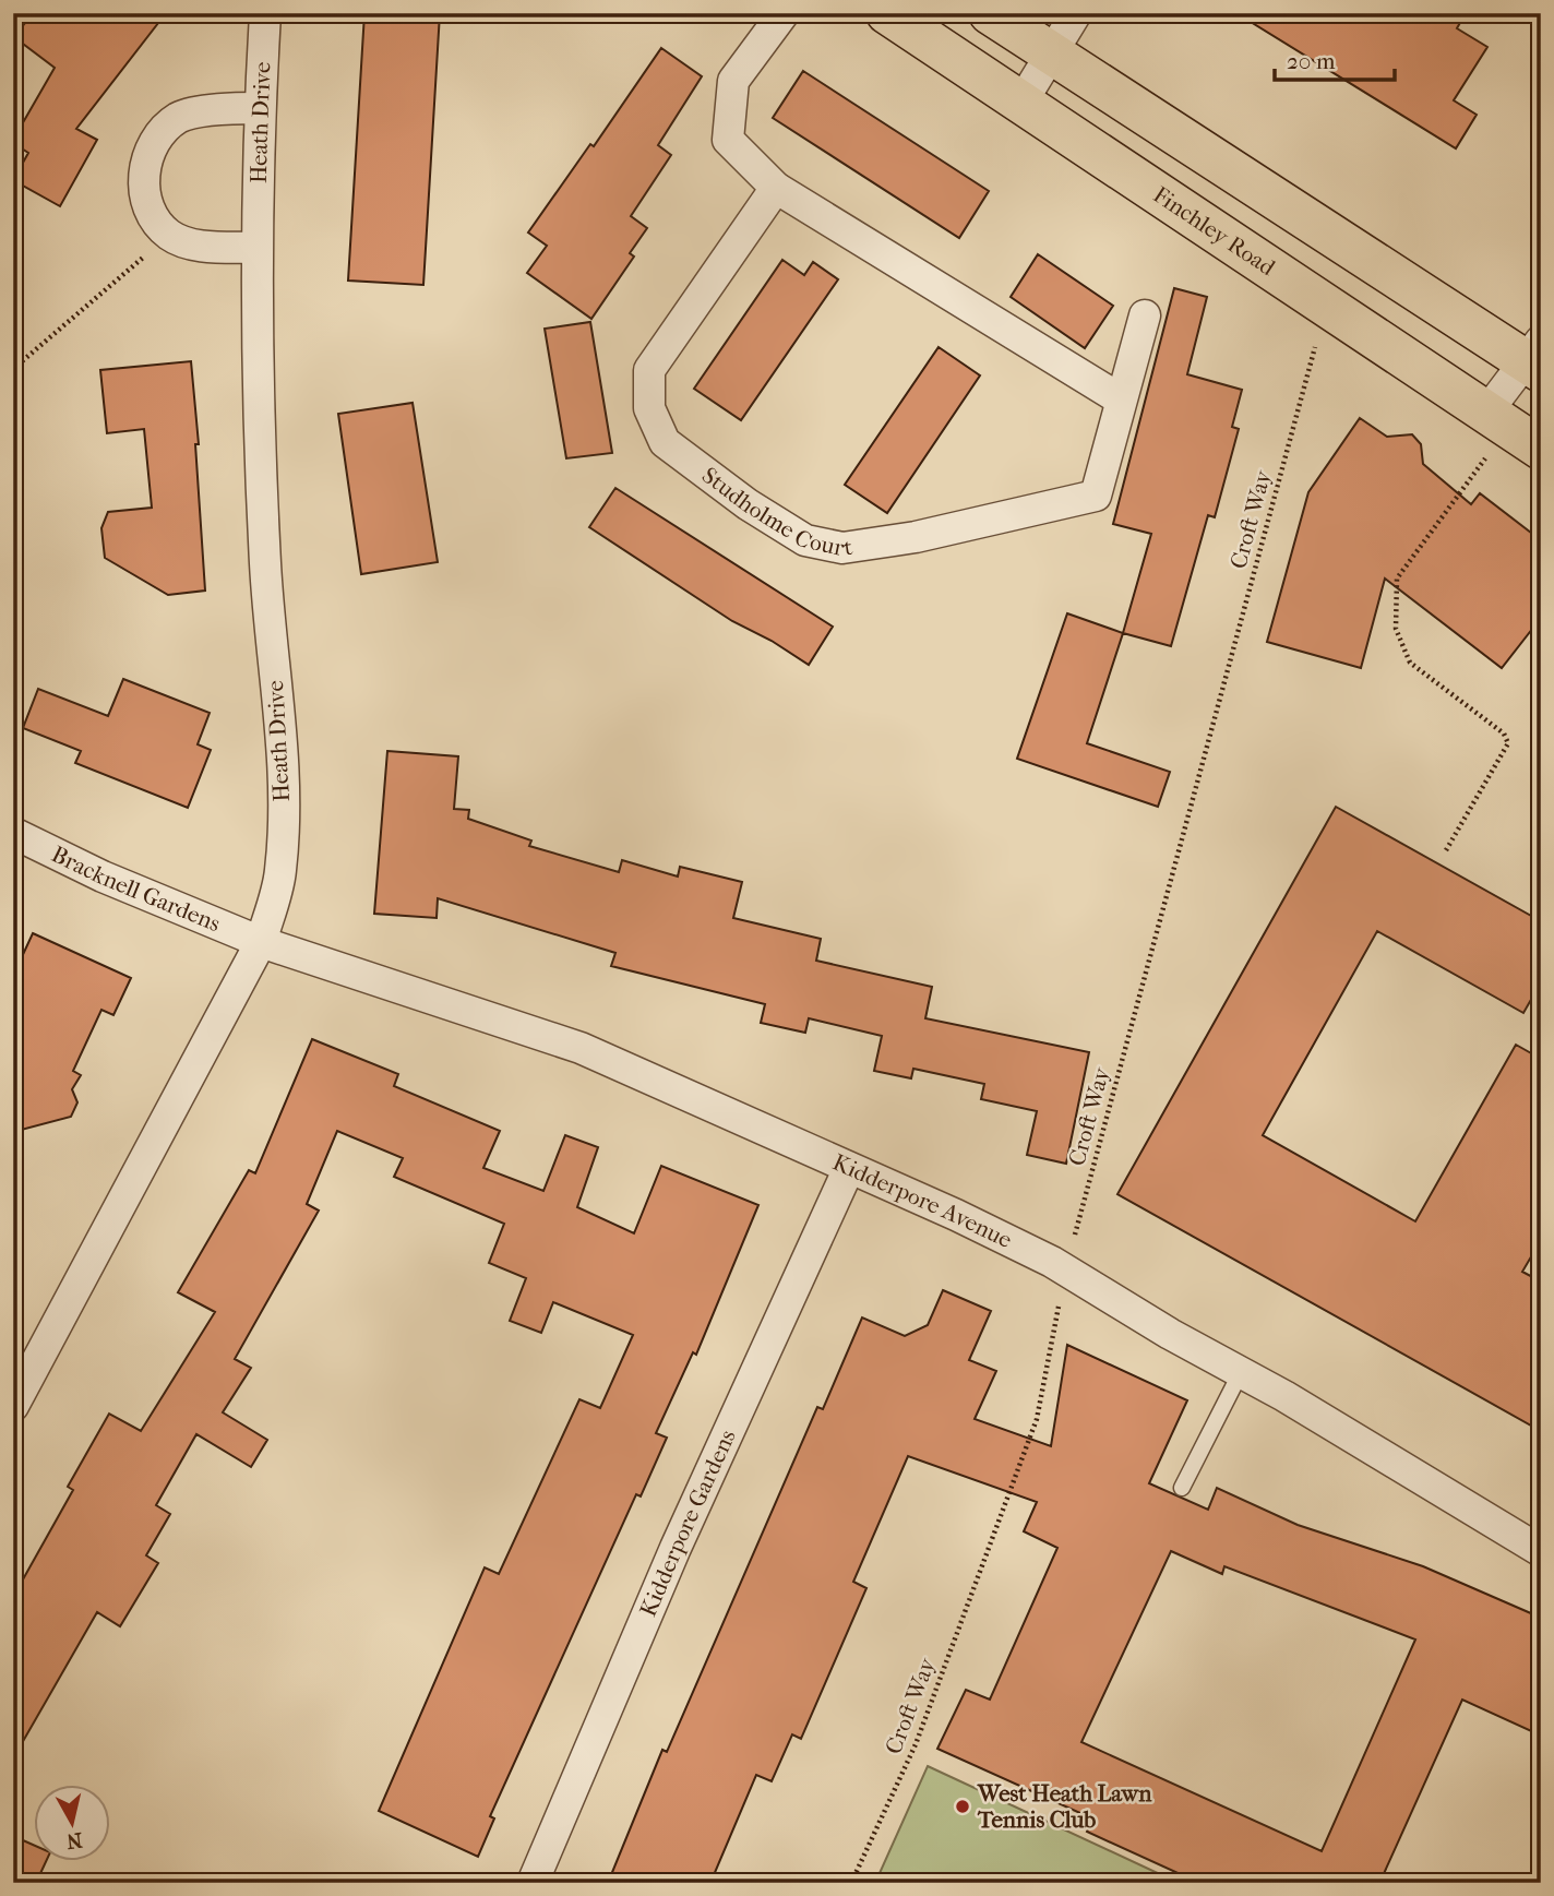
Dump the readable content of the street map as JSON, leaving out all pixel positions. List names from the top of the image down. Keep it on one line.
{"streets":{"highway":["Finchley Road"],"street":["Heath Drive","Studholme Court","Bracknell Gardens","Kidderpore Avenue","Kidderpore Gardens"],"path":["Croft Way"]},"crossings":[["Heath Drive","Bracknell Gardens"],["Heath Drive","Kidderpore Avenue"],["Croft Way","Kidderpore Avenue"],["Bracknell Gardens","Kidderpore Avenue"],["Kidderpore Avenue","Kidderpore Gardens"]],"places":["West Heath Lawn Tennis Club"],"scale_bar":"20 m","north":"bottom"}
